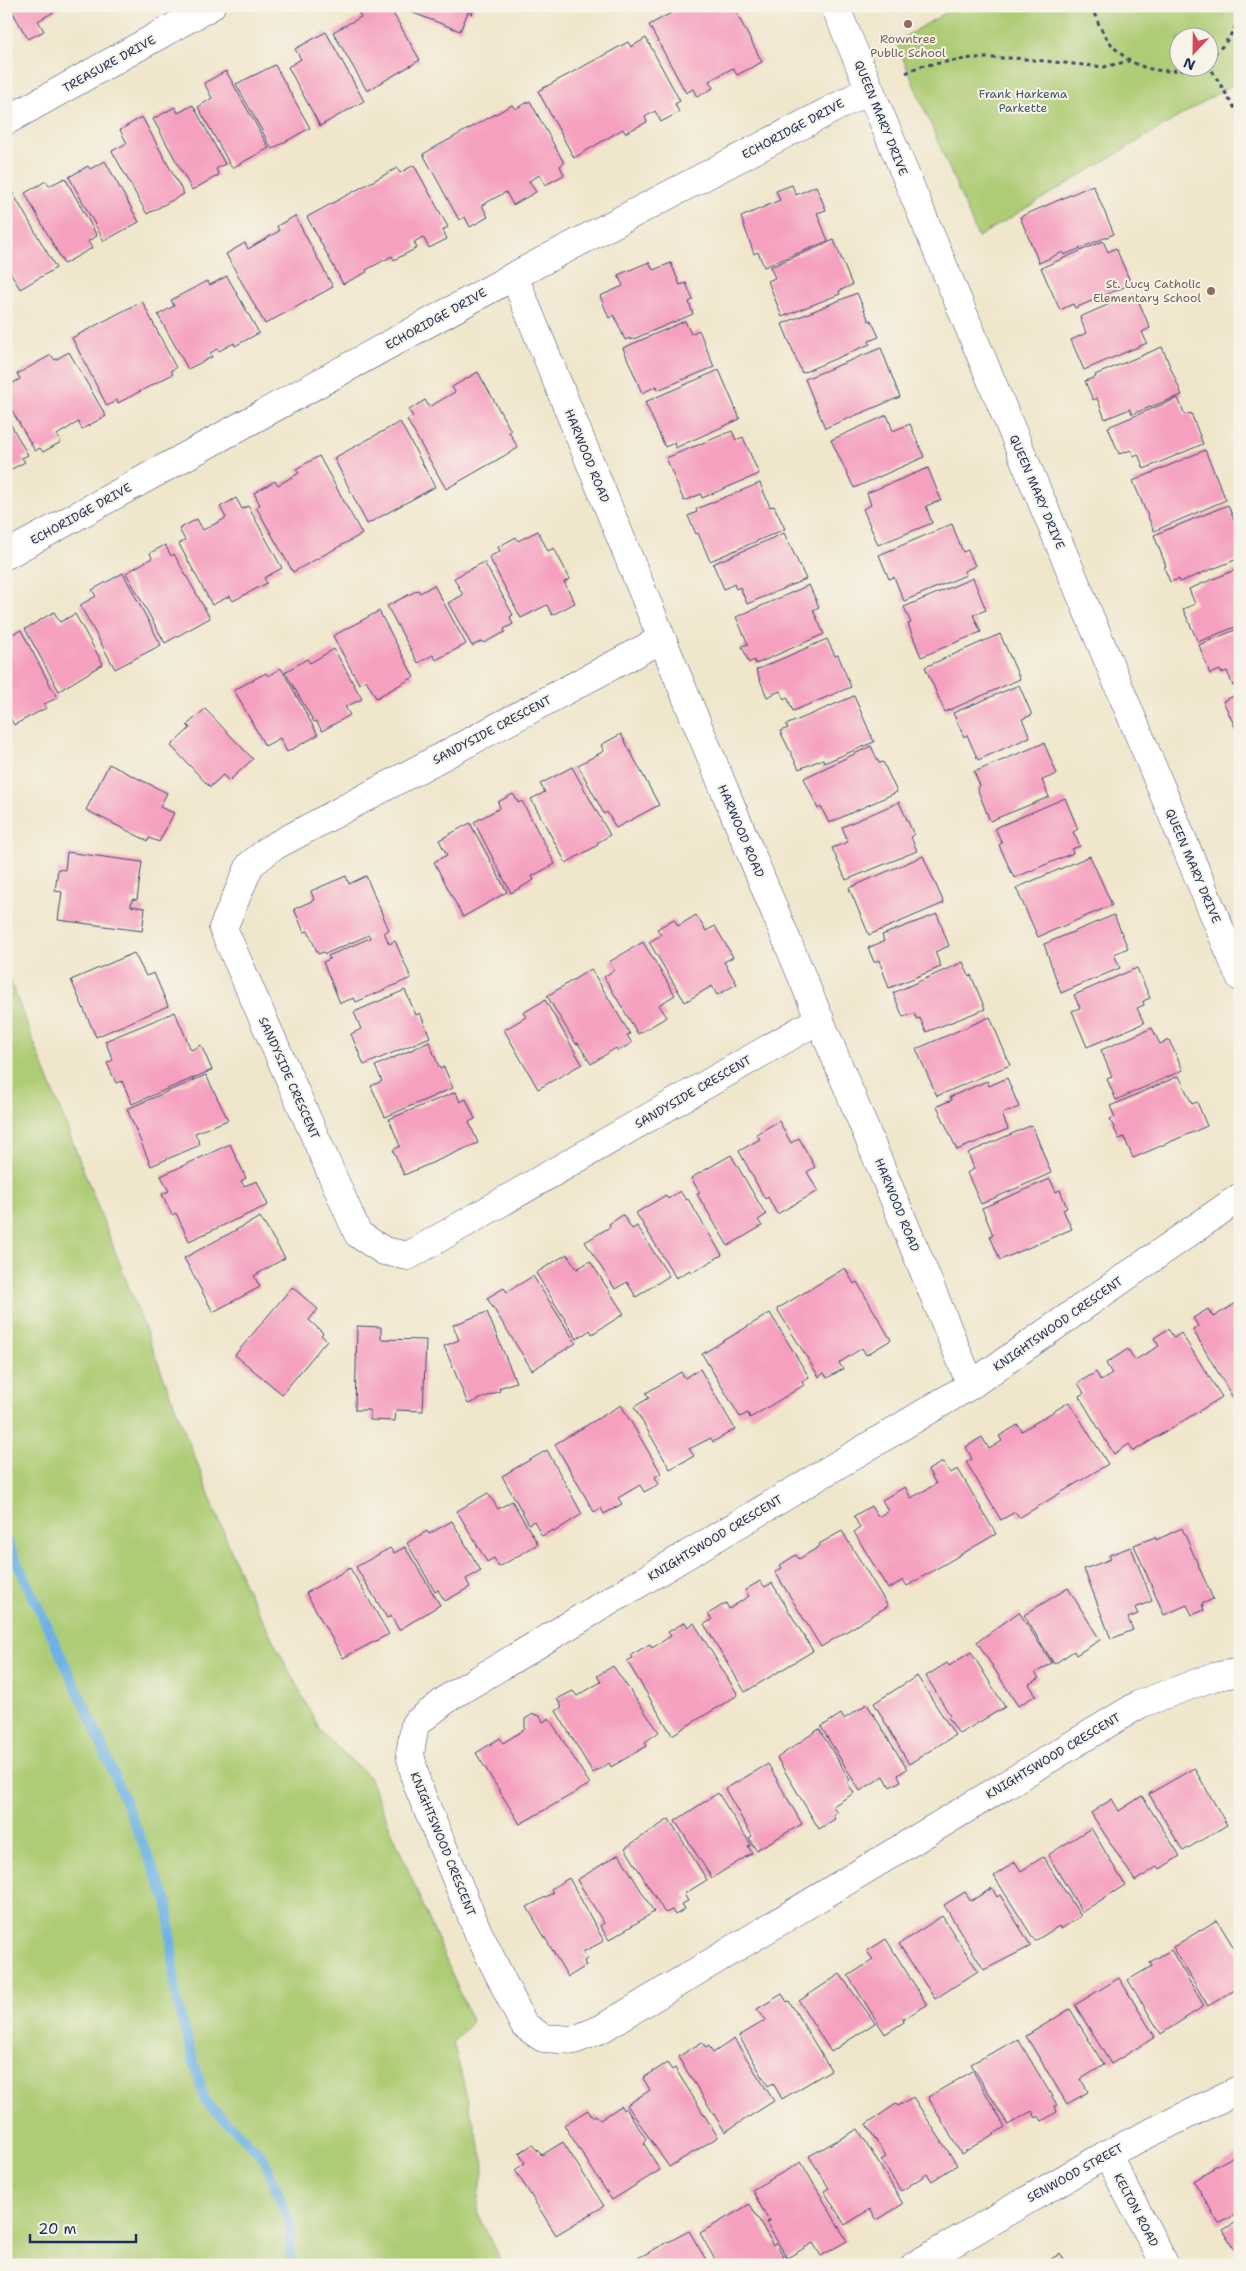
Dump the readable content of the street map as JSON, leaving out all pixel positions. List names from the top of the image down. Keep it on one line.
{"streets":{"street":["TREASURE DRIVE","QUEEN MARY DRIVE","ECHORIDGE DRIVE","HARWOOD ROAD","SANDYSIDE CRESCENT","KNIGHTSWOOD CRESCENT","SENWOOD STREET","KELTON ROAD"]},"crossings":[["QUEEN MARY DRIVE","ECHORIDGE DRIVE"],["ECHORIDGE DRIVE","HARWOOD ROAD"],["HARWOOD ROAD","SANDYSIDE CRESCENT"],["HARWOOD ROAD","KNIGHTSWOOD CRESCENT"],["SENWOOD STREET","KELTON ROAD"]],"parks":["Frank Harkema Parkette"],"places":["Rowntree Public School","St. Lucy Catholic Elementary School"],"scale_bar":"20 m","north":"bottom"}
